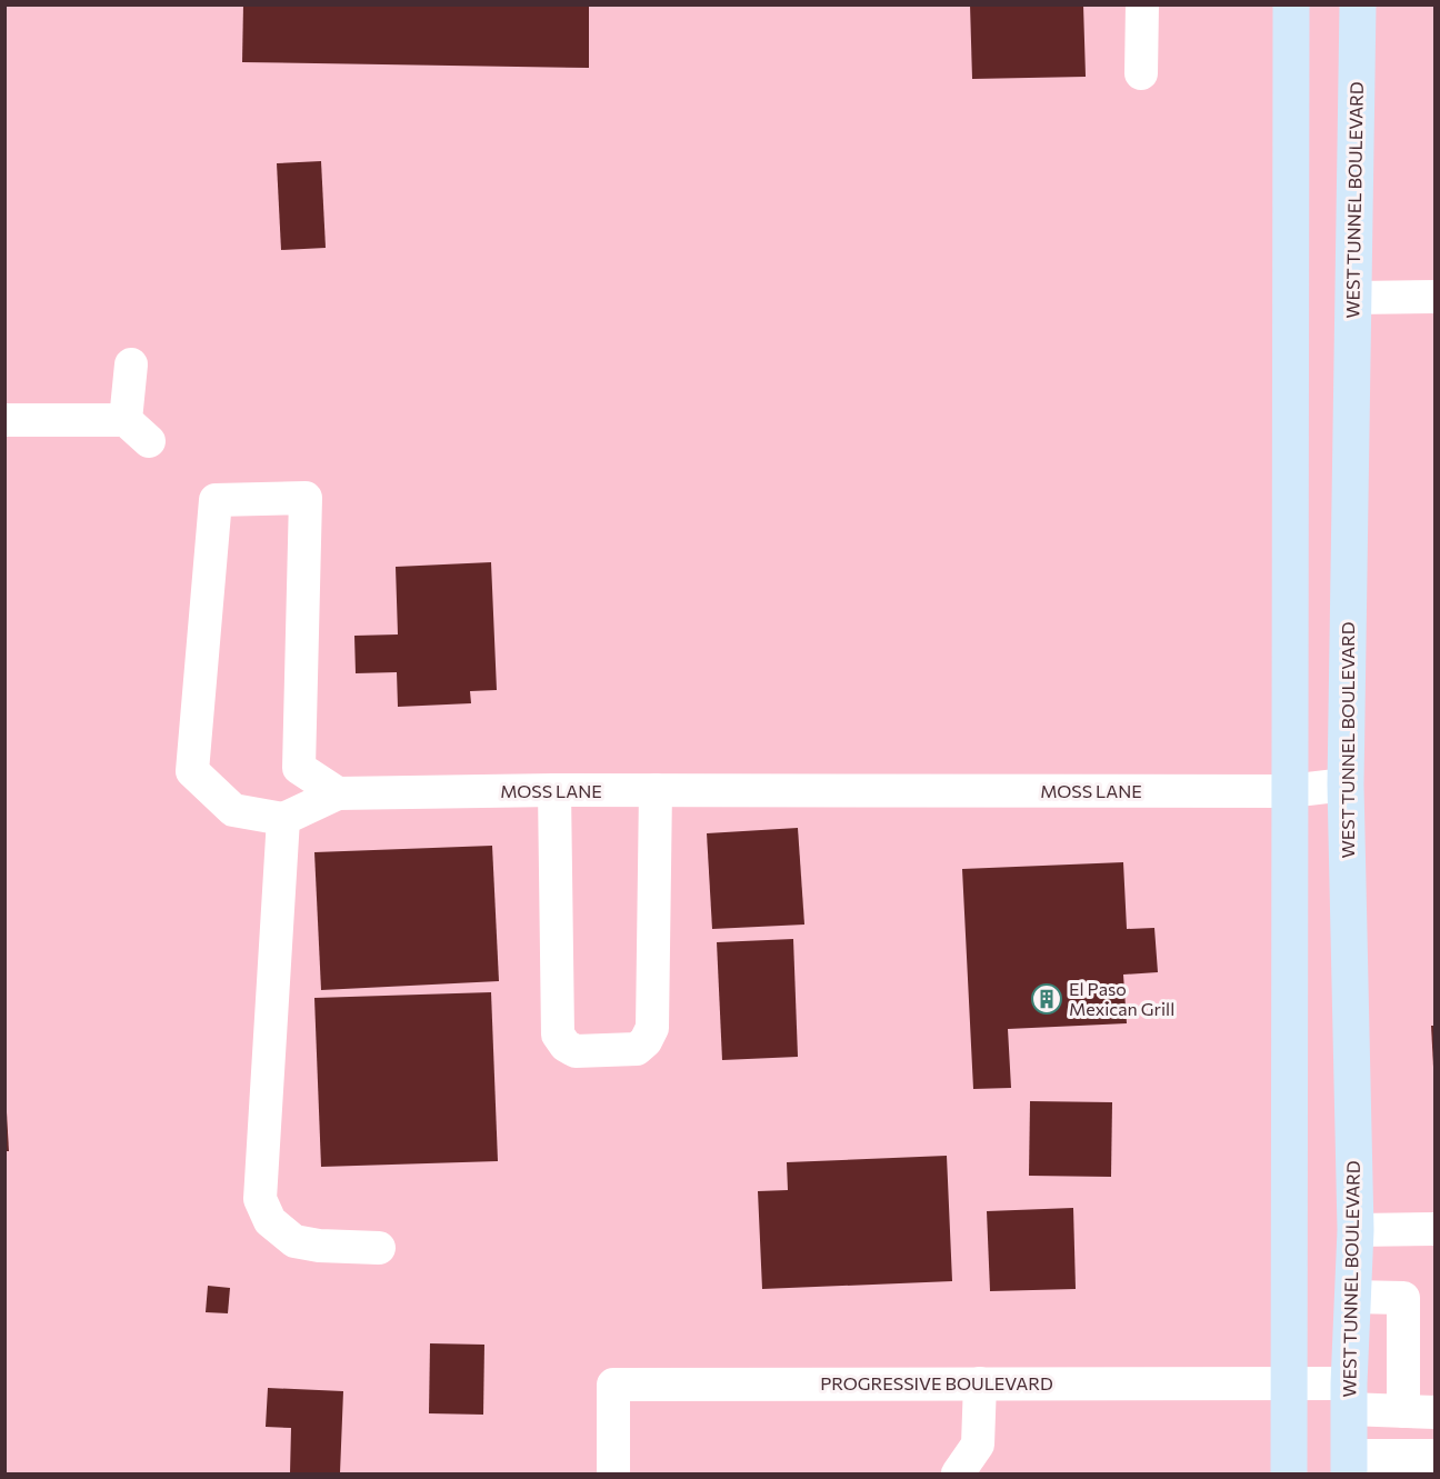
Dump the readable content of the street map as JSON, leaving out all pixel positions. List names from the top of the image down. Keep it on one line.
{"streets":{"main road":["WEST TUNNEL BOULEVARD"],"street":["MOSS LANE","PROGRESSIVE BOULEVARD"]},"crossings":[["WEST TUNNEL BOULEVARD","MOSS LANE"],["WEST TUNNEL BOULEVARD","PROGRESSIVE BOULEVARD"]],"places":{"building":["El Paso Mexican Grill"]}}
